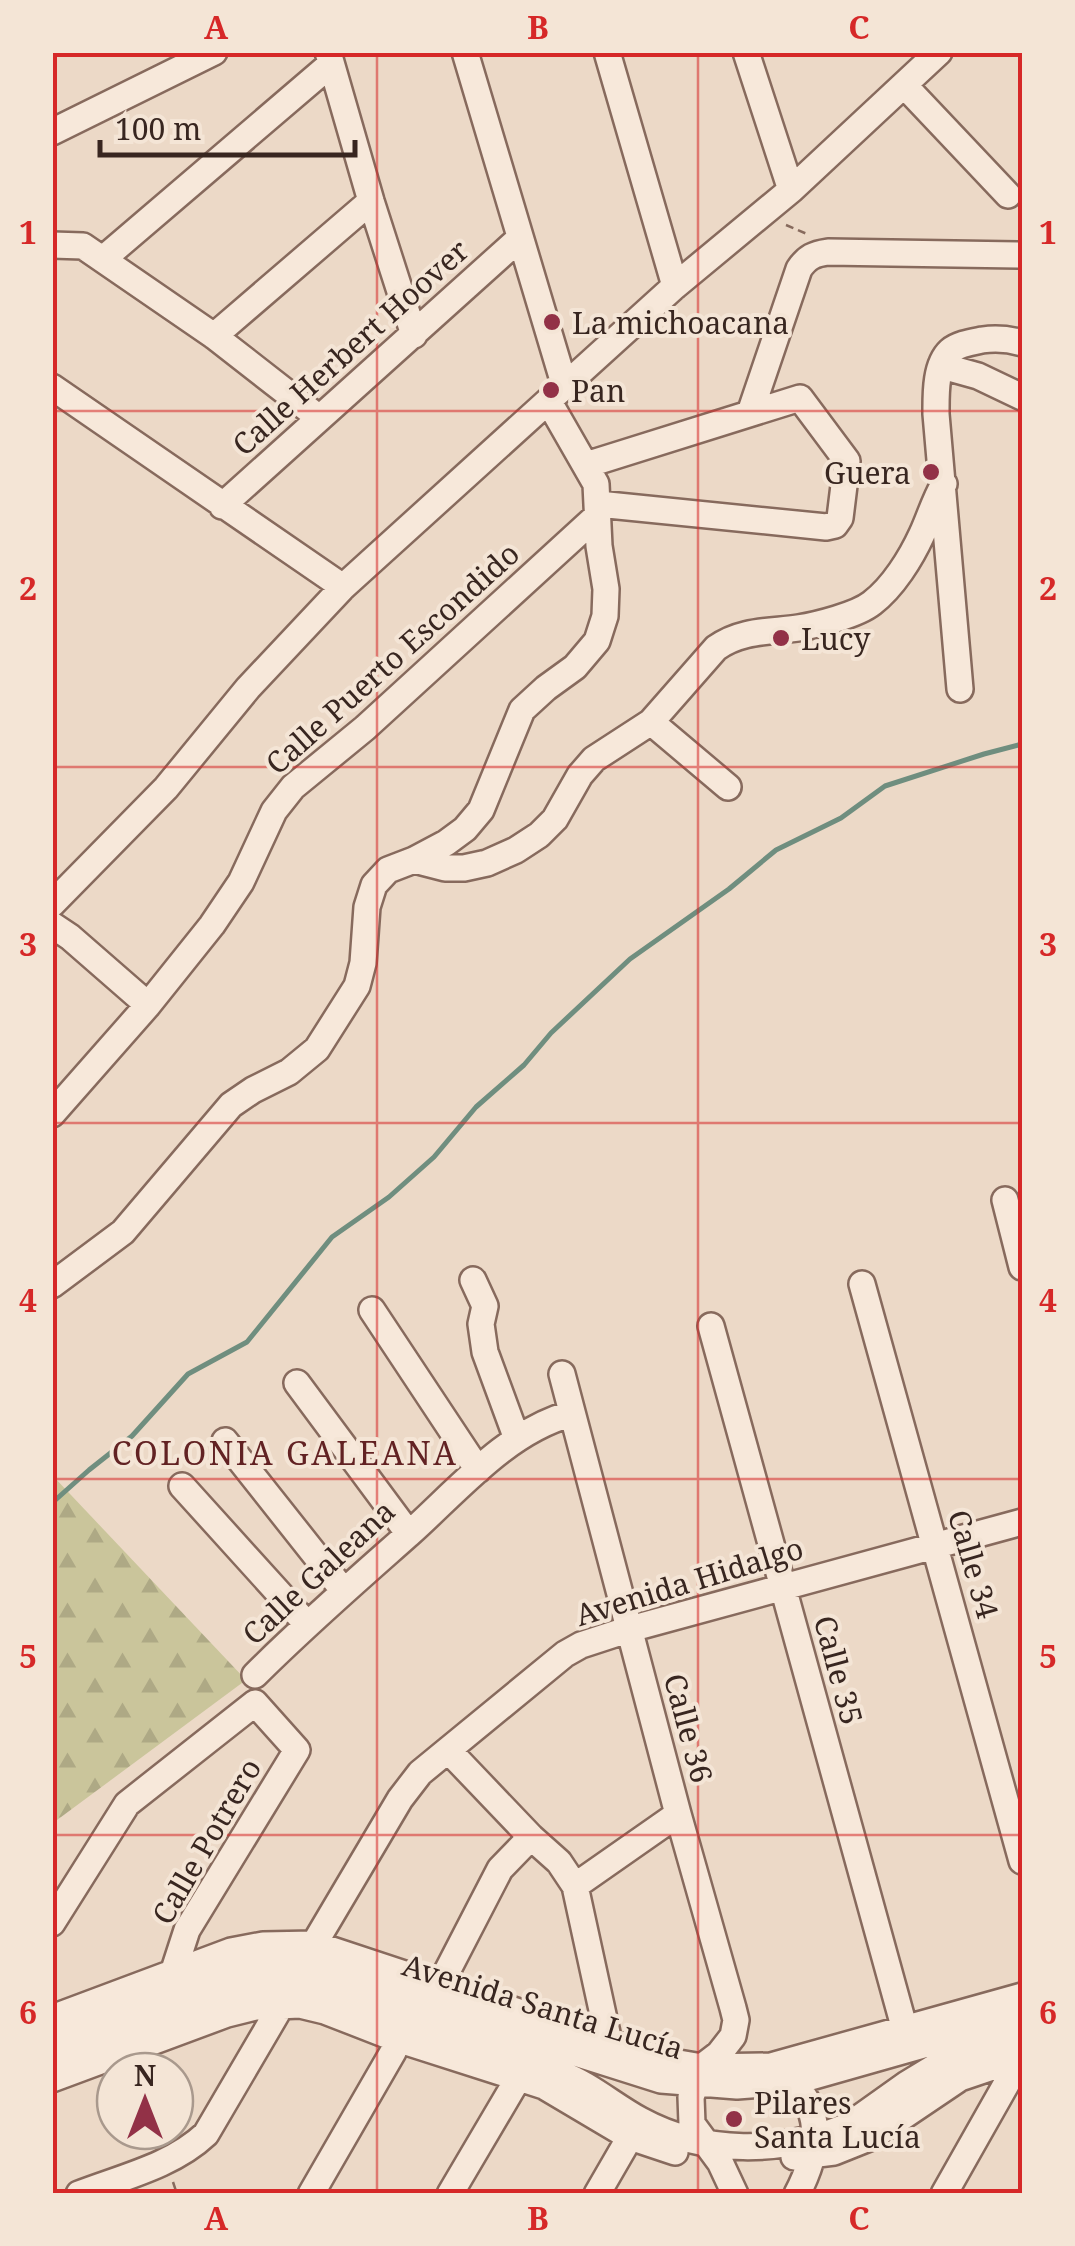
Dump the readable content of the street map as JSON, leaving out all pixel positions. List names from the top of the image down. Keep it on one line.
{"streets":{"street":["Calle Herbert Hoover","Calle Puerto Escondido","Calle 34","Calle Galeana","Avenida Hidalgo","Calle 35","Calle 36","Calle Potrero","Avenida Santa Lucía"]},"crossings":[["Calle 34","Avenida Hidalgo"],["Calle Galeana","Calle 36"],["Avenida Hidalgo","Calle 35"],["Avenida Hidalgo","Calle 36"],["Avenida Hidalgo","Avenida Santa Lucía"],["Calle 36","Avenida Santa Lucía"],["Calle Potrero","Avenida Santa Lucía"]],"districts":["COLONIA GALEANA"],"places":["La michoacana","Pan","Guera","Lucy","Pilares Santa Lucía"],"scale_bar":"100 m","north":"top","grid":{"columns":["A","B","C"],"rows":["1","2","3","4","5","6"]}}
